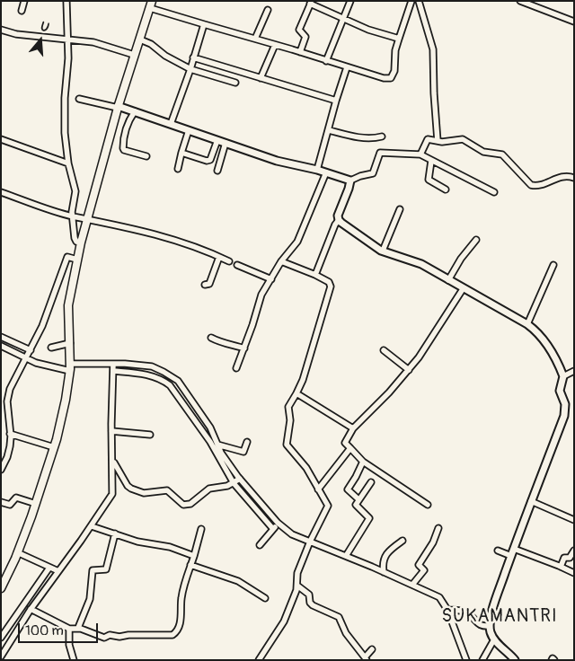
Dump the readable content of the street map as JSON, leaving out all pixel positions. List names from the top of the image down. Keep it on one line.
{"districts":["SUKAMANTRI"],"scale_bar":"100 m","north":"top"}
